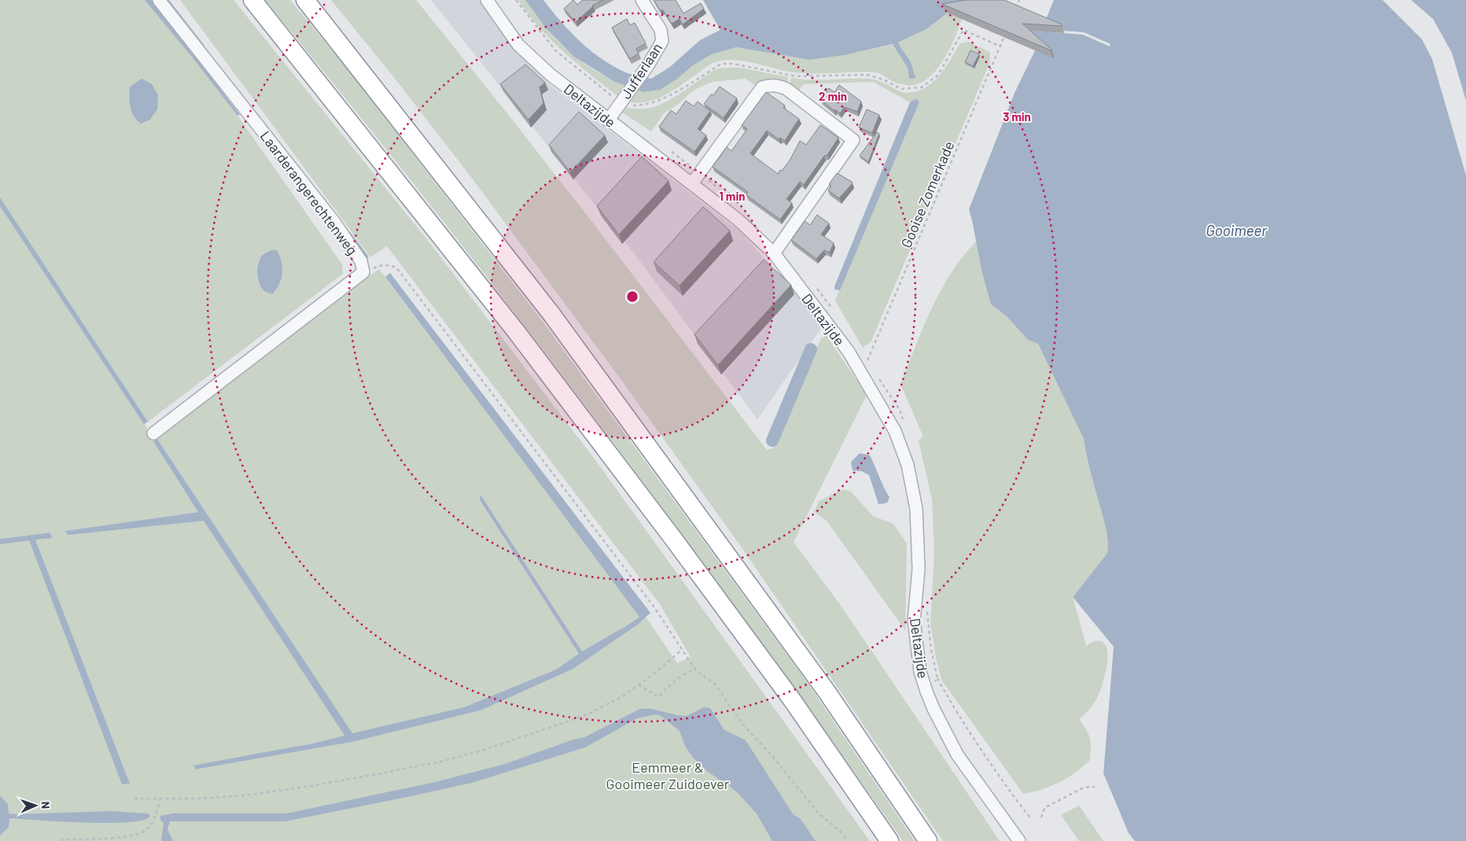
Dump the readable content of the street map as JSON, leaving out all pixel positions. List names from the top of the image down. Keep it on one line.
{"streets":{"street":["Jufferlaan","Deltazijde","Laarderangerechtenweg"],"path":["Gooise Zomerkade"]},"crossings":[["Jufferlaan","Deltazijde"]],"water":["Gooimeer"],"parks":["Eemmeer & Gooimeer Zuidoever"],"north":"right","rings":["2 min","3 min","1 min"]}
